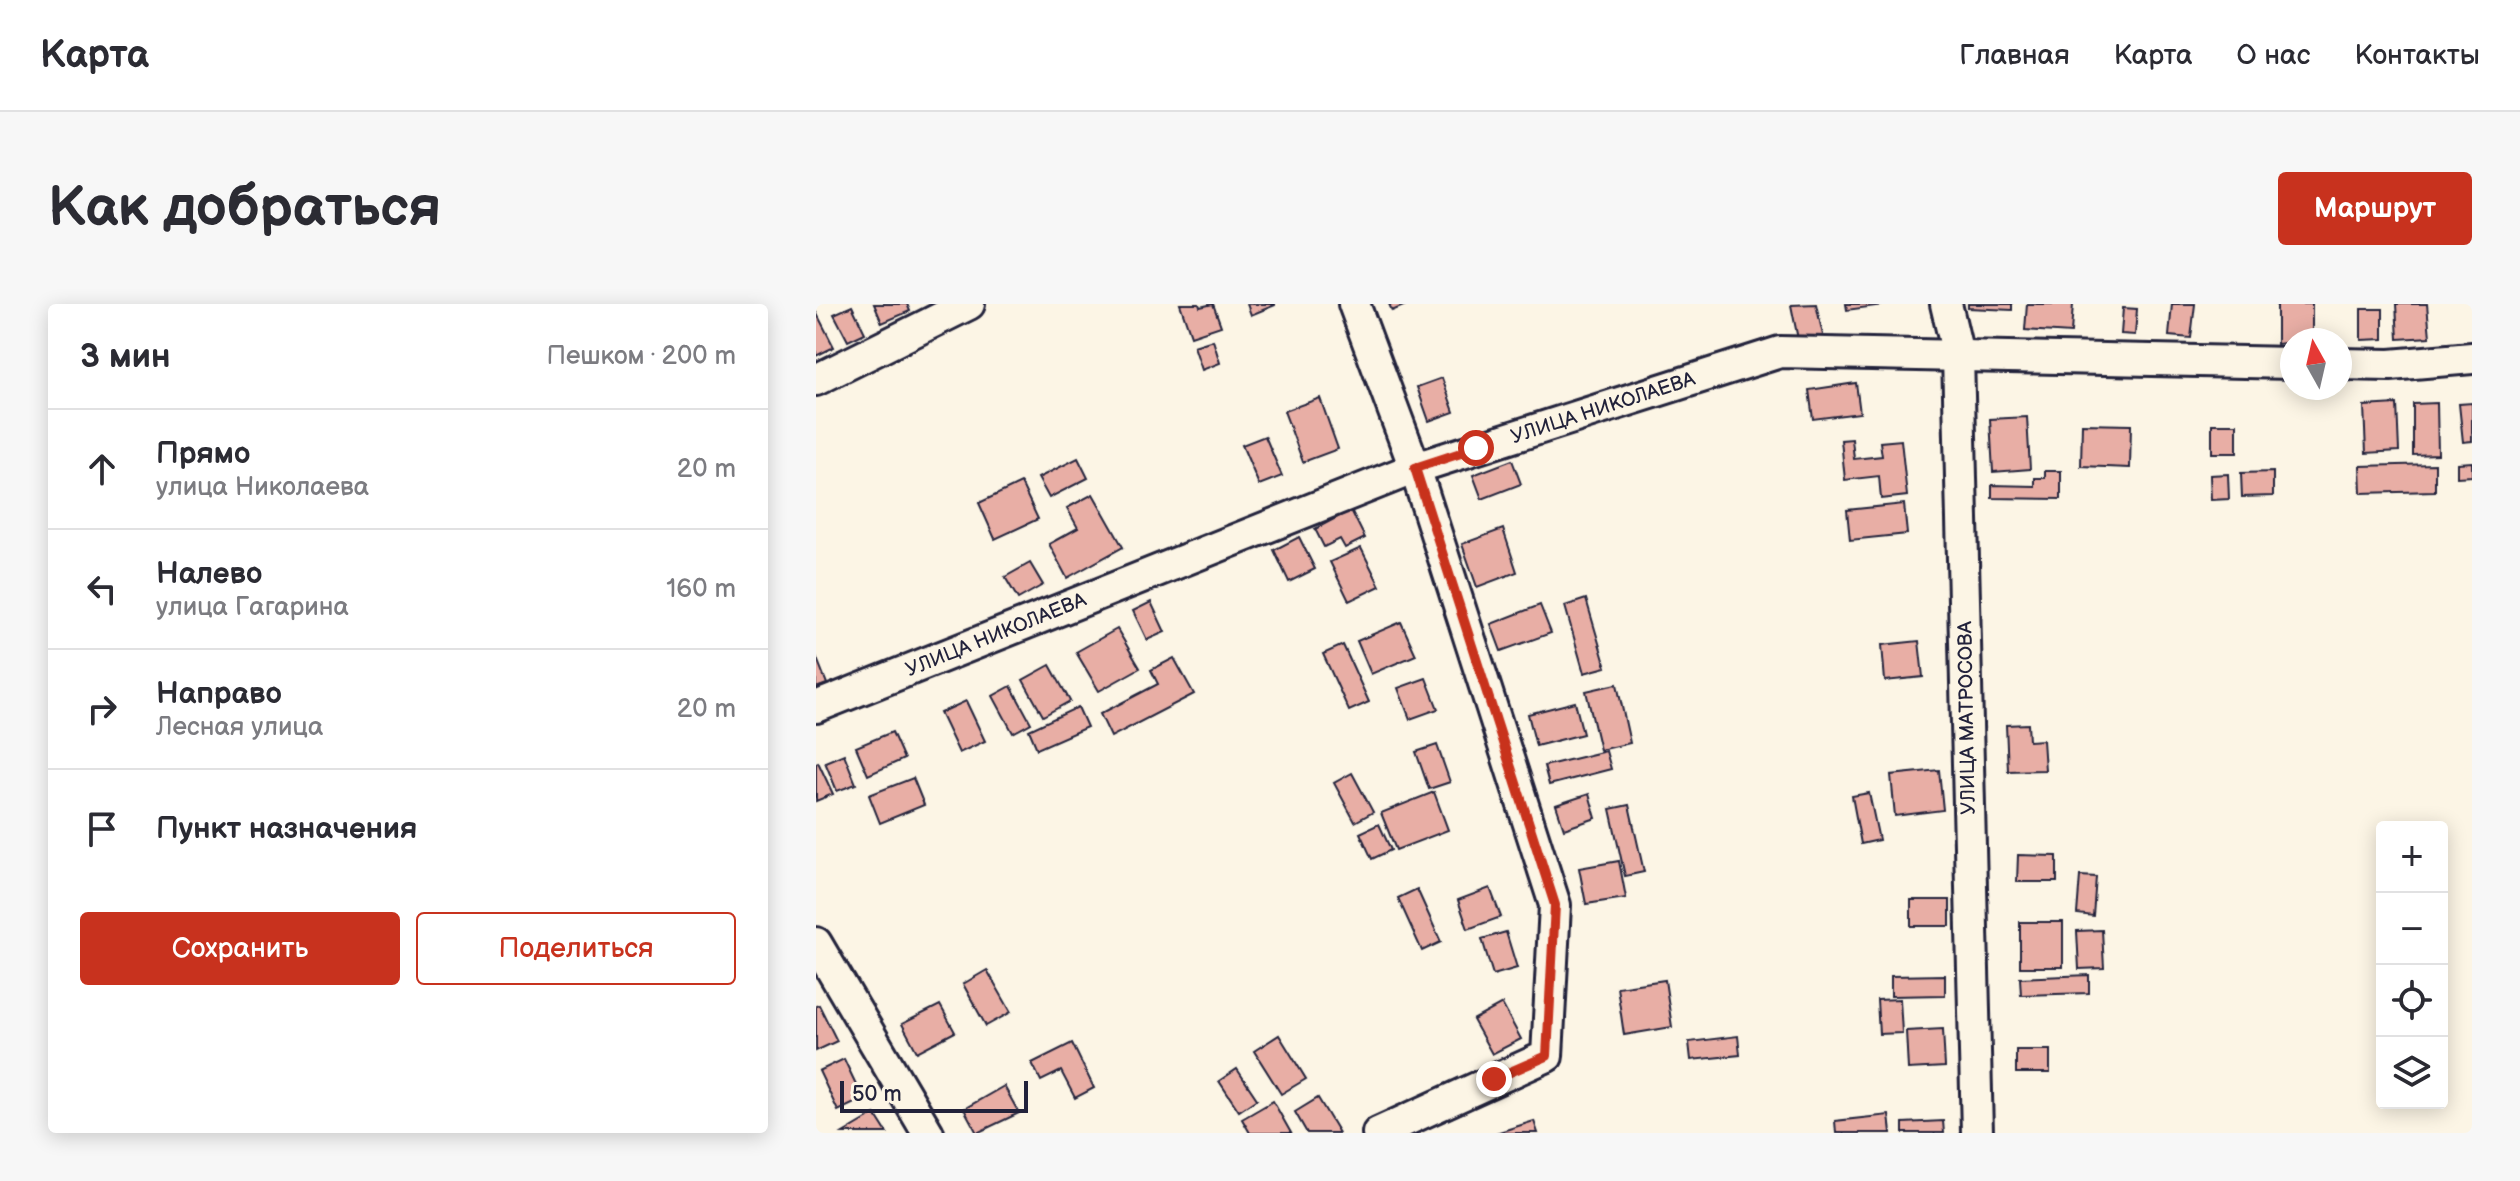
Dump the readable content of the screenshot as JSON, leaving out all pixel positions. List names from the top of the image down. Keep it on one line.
{"streets":{"street":["УЛИЦА НИКОЛАЕВА","УЛИЦА МАТРОСОВА"]},"crossings":[["УЛИЦА НИКОЛАЕВА","УЛИЦА МАТРОСОВА"]],"scale_bar":"50 m","north":"top","page":{"header":"Карта","nav":["Главная","Карта","О нас","Контакты"],"buttons":["Маршрут",["Сохранить","Поделиться"]],"title":"Как добраться","heading":["3 мин","Пешком · 200 m"],"list":[["Прямо","улица Николаева","20 m"],["Налево","улица Гагарина","160 m"],["Направо","Лесная улица","20 m"],"Пункт назначения"],"map_buttons":["+","−"],"scale":"50 m"}}
